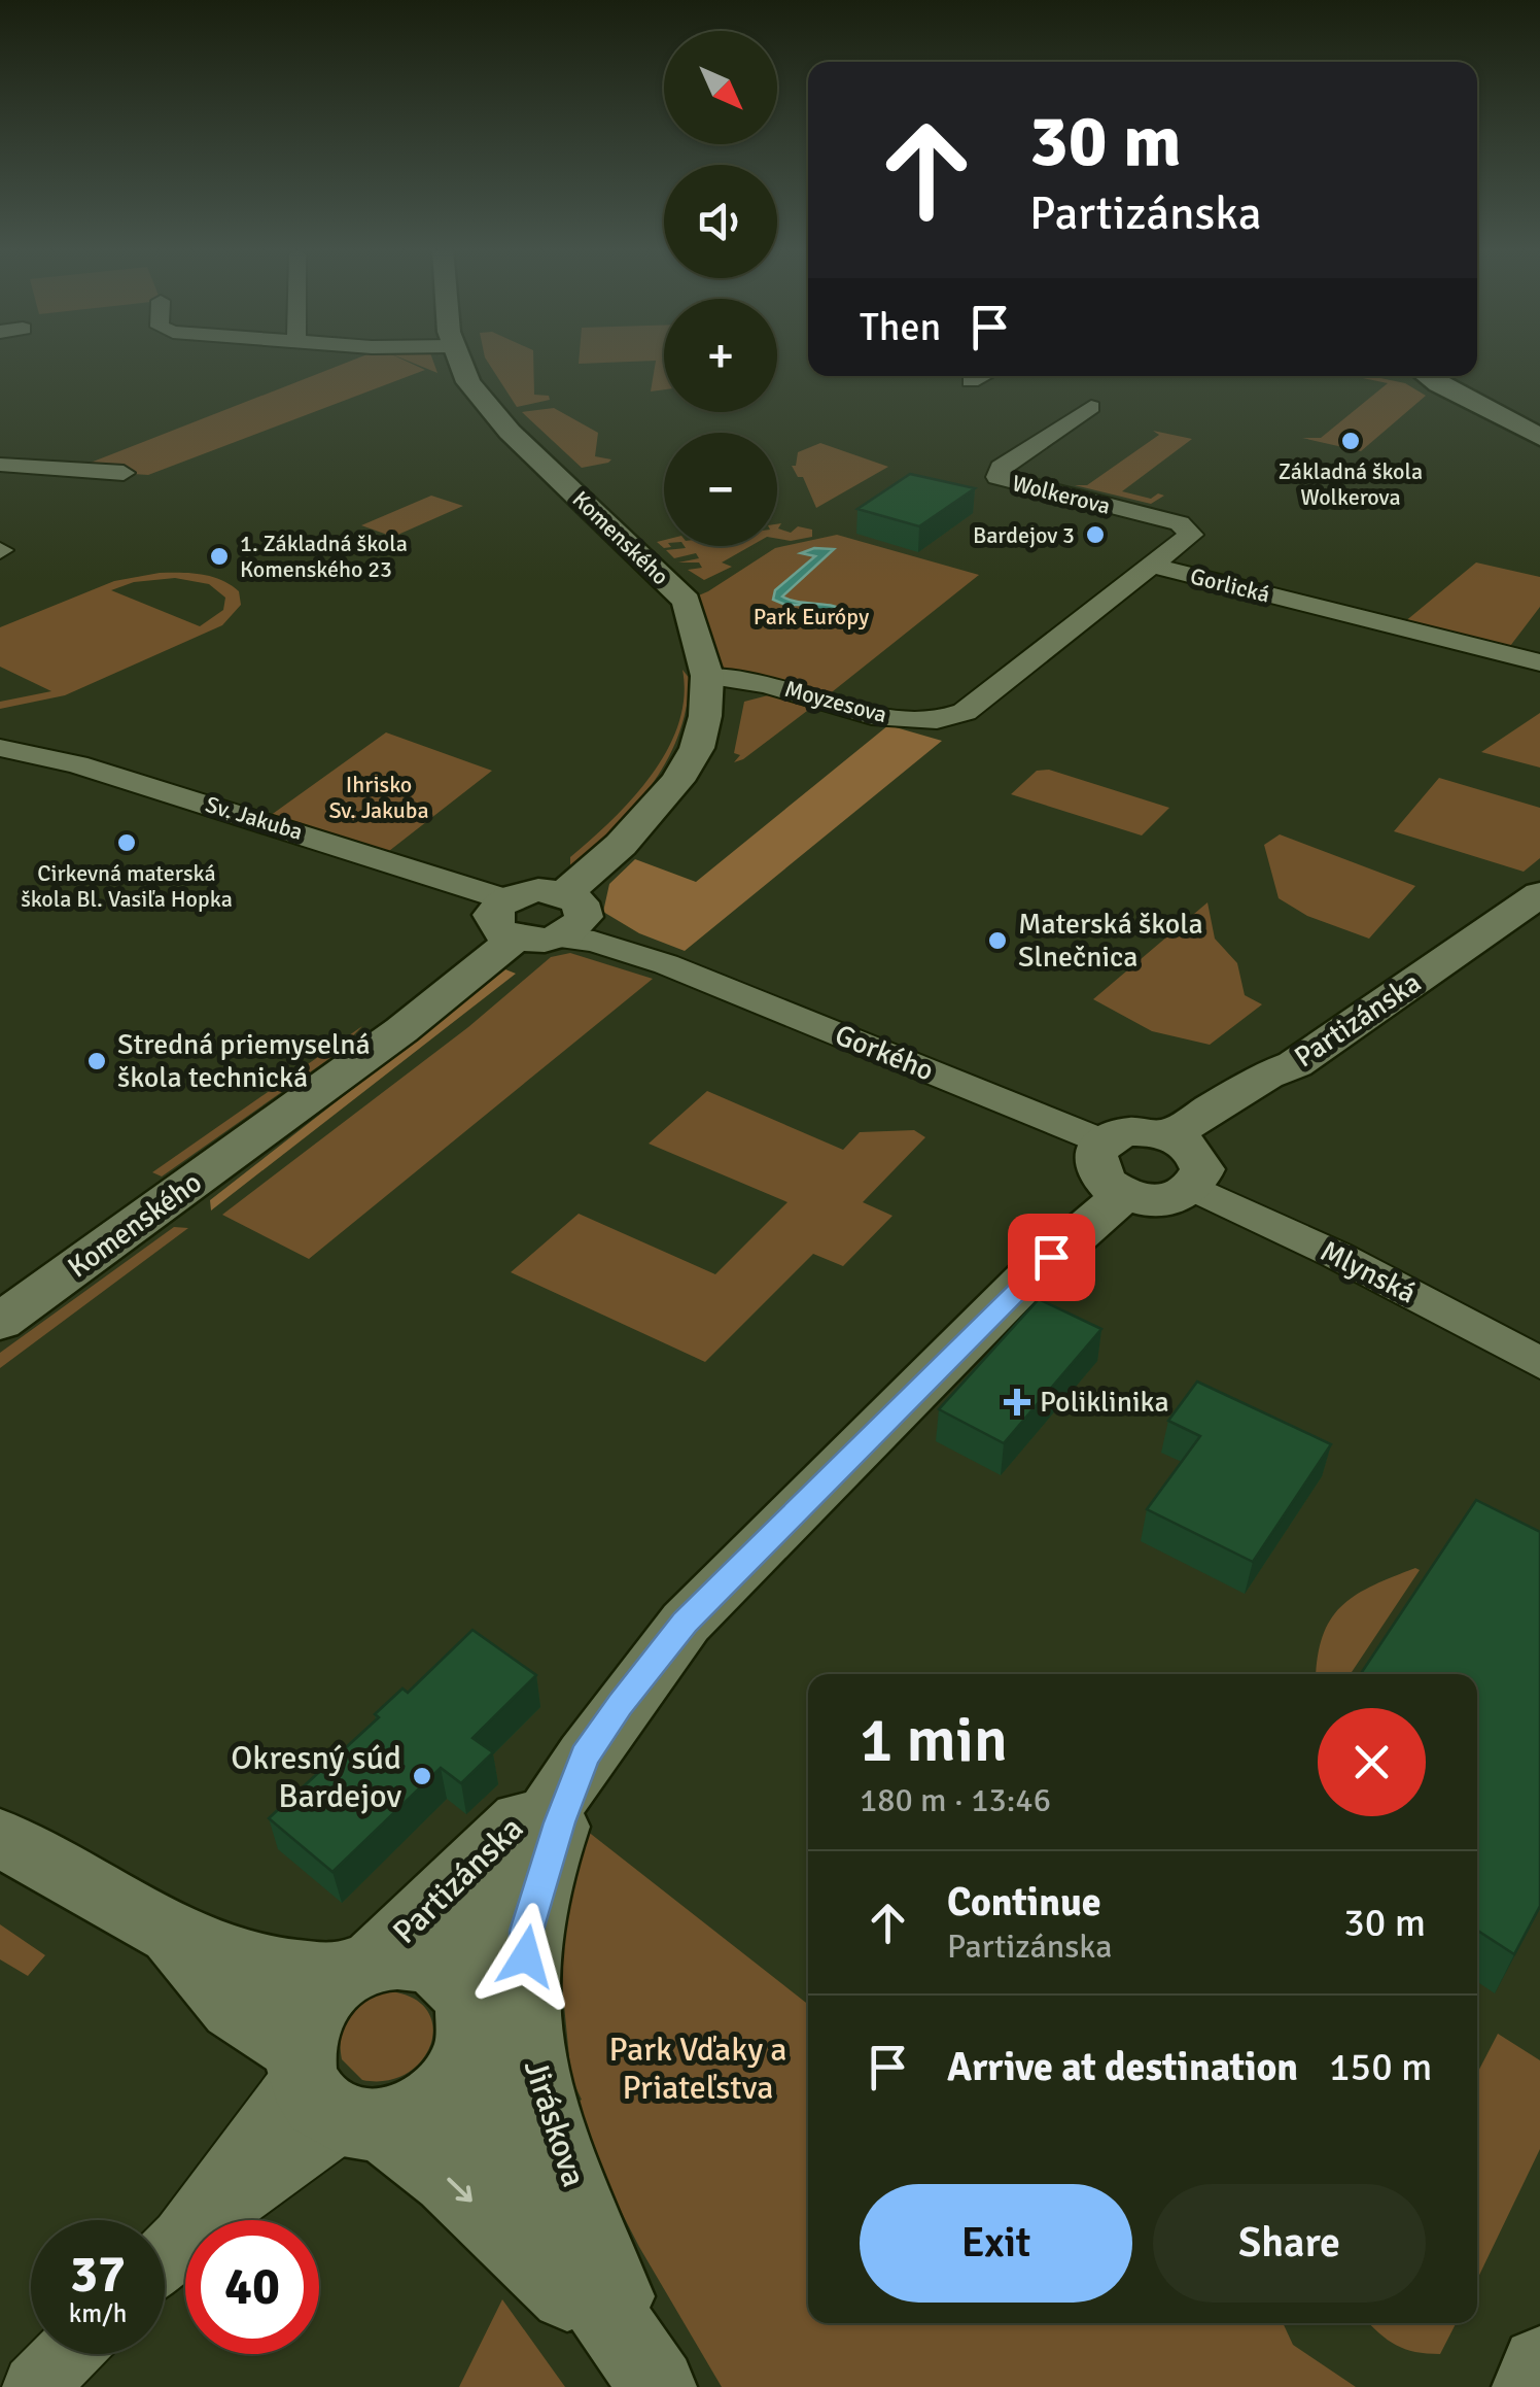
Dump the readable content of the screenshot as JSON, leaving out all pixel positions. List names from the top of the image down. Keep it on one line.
{"streets":{"street":["Wolkerova","Komenského","Gorlická","Moyzesova","Sv. Jakuba","Partizánska","Gorkého","Mlynská","Jiráskova"]},"crossings":[["Wolkerova","Gorlická"],["Komenského","Moyzesova"],["Komenského","Sv. Jakuba"],["Komenského","Gorkého"],["Gorlická","Moyzesova"],["Partizánska","Gorkého"],["Partizánska","Mlynská"],["Partizánska","Jiráskova"],["Gorkého","Mlynská"]],"parks":["Park Európy","Ihrisko Sv. Jakuba","Park Vďaky a Priateľstva"],"places":{"other":["Základná škola Wolkerova","Bardejov 3","1. Základná škola Komenského 23","Cirkevná materská škola Bl. Vasiľa Hopka","Materská škola Slnečnica","Stredná priemyselná škola technická","Okresný súd Bardejov"],"health":["Poliklinika"]},"north":"bottom right","page":{"map_buttons":["+","−"],"turn":["30 m","Partizánska"],"then":"Then","heading":["1 min","180 m · 13:46"],"list":[{"name":"Continue","note":"Partizánska","value":"30 m"},{"name":"Arrive at destination","value":"150 m"}],"buttons":["Exit","Share"],"speed":"37 km/h","limit":"40"}}
